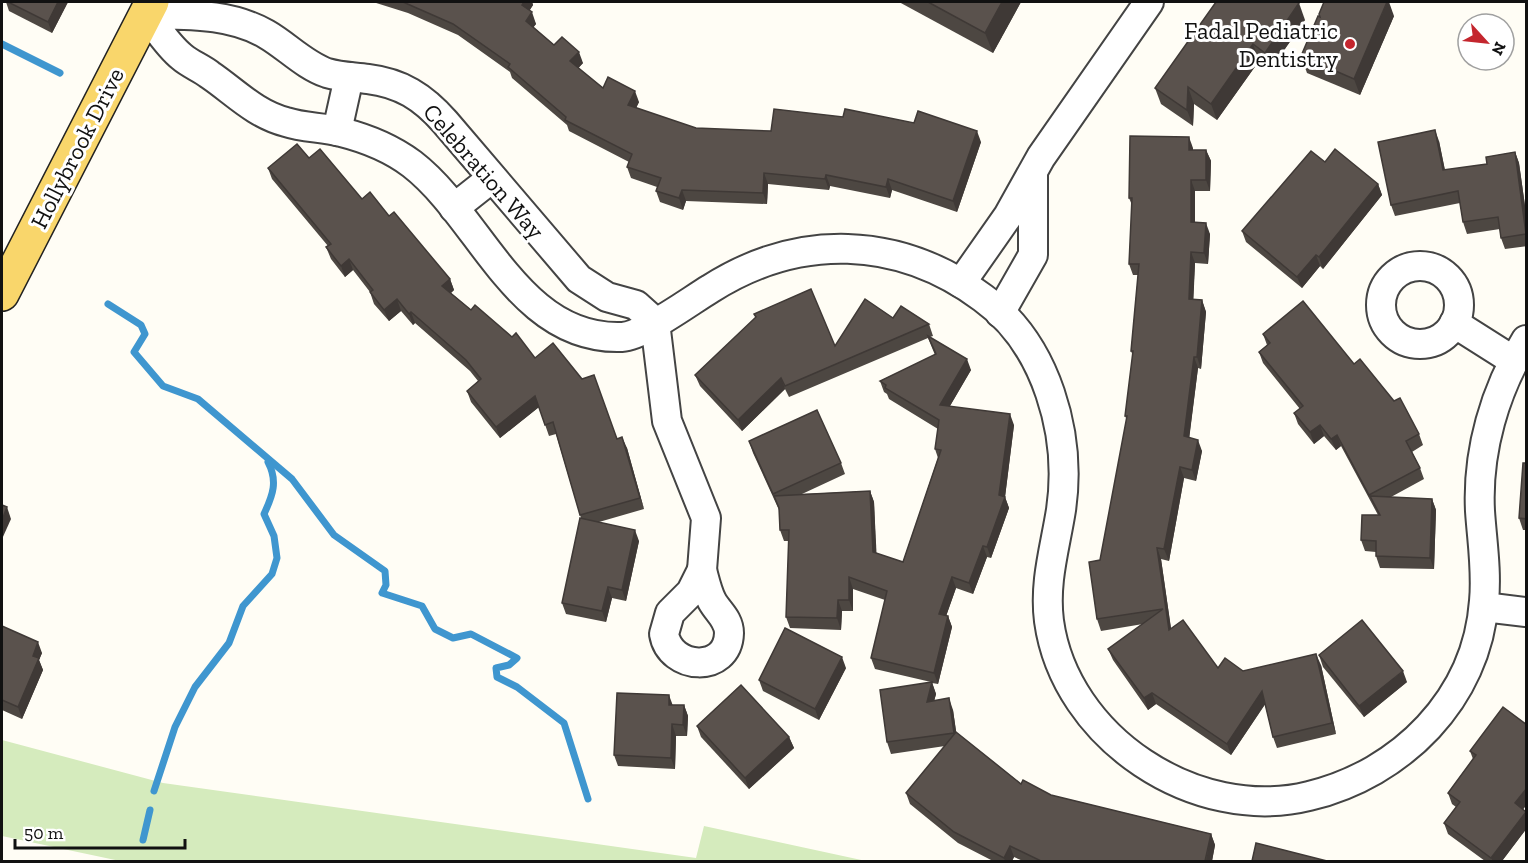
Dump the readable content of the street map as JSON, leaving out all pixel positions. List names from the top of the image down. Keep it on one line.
{"streets":{"main road":["Hollybrook Drive"],"street":["Celebration Way"]},"crossings":[["Hollybrook Drive","Celebration Way"]],"places":["Fadal Pediatric Dentistry"],"scale_bar":"50 m","north":"bottom right"}
